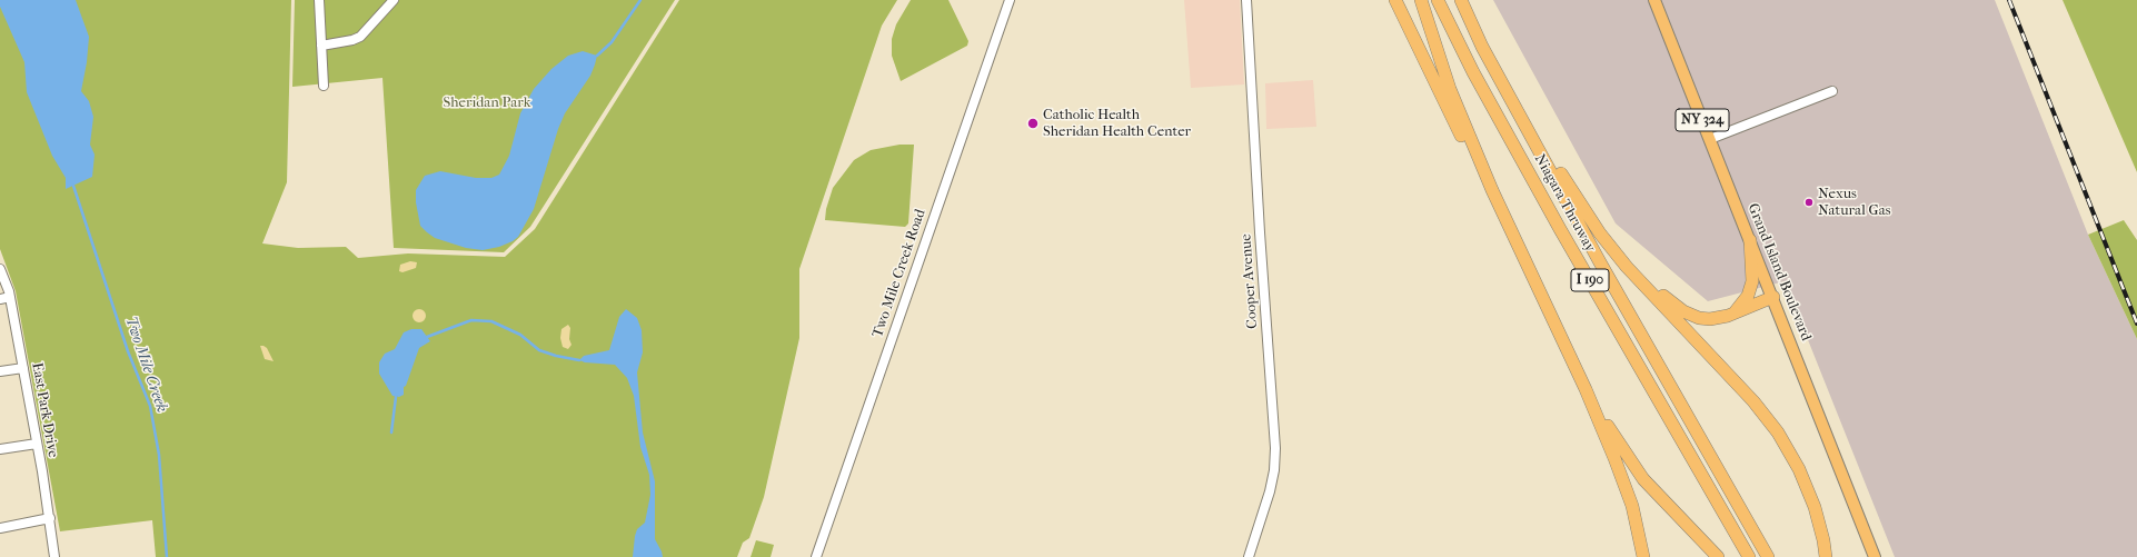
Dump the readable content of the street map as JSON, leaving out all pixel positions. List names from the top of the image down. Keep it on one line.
{"streets":{"highway":["Niagara Thruway","I 190"],"main road":["NY 324","Grand Island Boulevard"],"street":["Two Mile Creek Road","Cooper Avenue","East Park Drive"]},"water":["Two Mile Creek"],"parks":["Sheridan Park"],"places":["Catholic Health Sheridan Health Center","Nexus Natural Gas"]}
